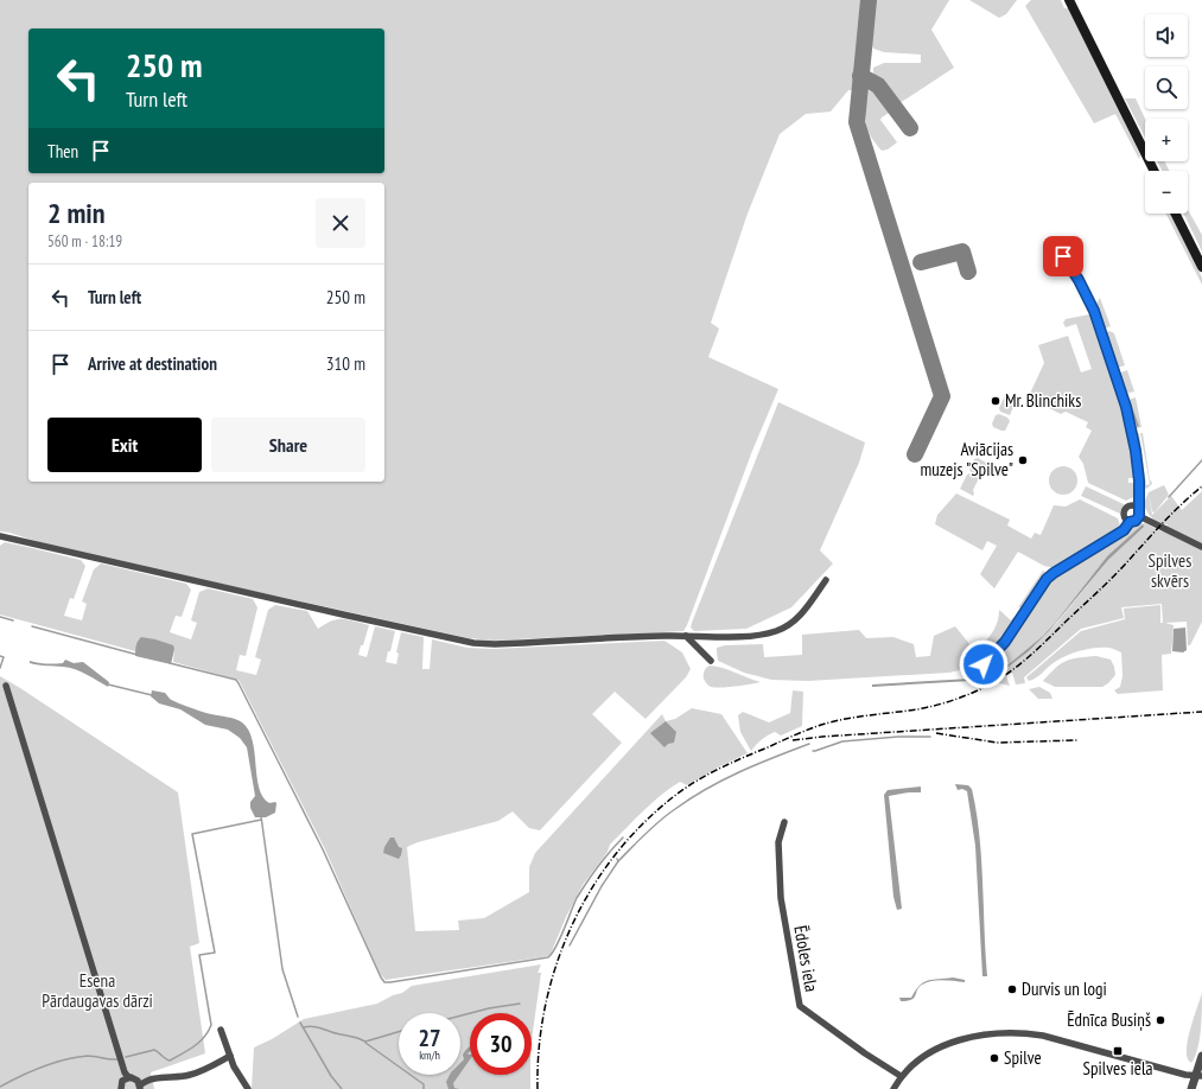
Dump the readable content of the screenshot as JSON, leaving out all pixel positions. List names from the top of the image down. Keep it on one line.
{"streets":{"street":["Ēdoles iela"]},"parks":["Spilves skvērs","Esena Pārdaugavas dārzi"],"places":{"other":["Mr. Blinchiks","Aviācijas muzejs \"Spilve\"","Durvis un logi","Ēdnīca Busiņš","Spilve"],"transit":["Spilves iela"]},"page":{"map_buttons":["+","−"],"turn":["250 m","Turn left"],"then":"Then","heading":["2 min","560 m · 18:19"],"list":[{"name":"Turn left","value":"250 m"},{"name":"Arrive at destination","value":"310 m"}],"buttons":["Exit","Share"],"speed":"27 km/h","limit":"30"}}
